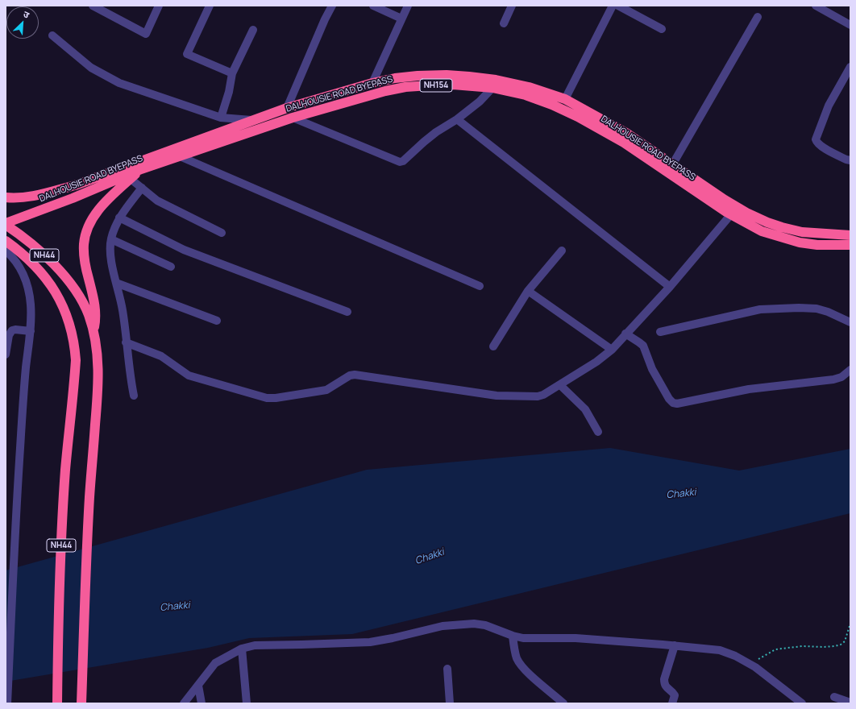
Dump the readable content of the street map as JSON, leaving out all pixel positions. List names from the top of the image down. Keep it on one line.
{"streets":{"highway":["NH154","DALHOUSIE ROAD BYEPASS","NH44"]},"crossings":[["DALHOUSIE ROAD BYEPASS","NH44"]],"water":["Chakki"],"north":"top right"}
